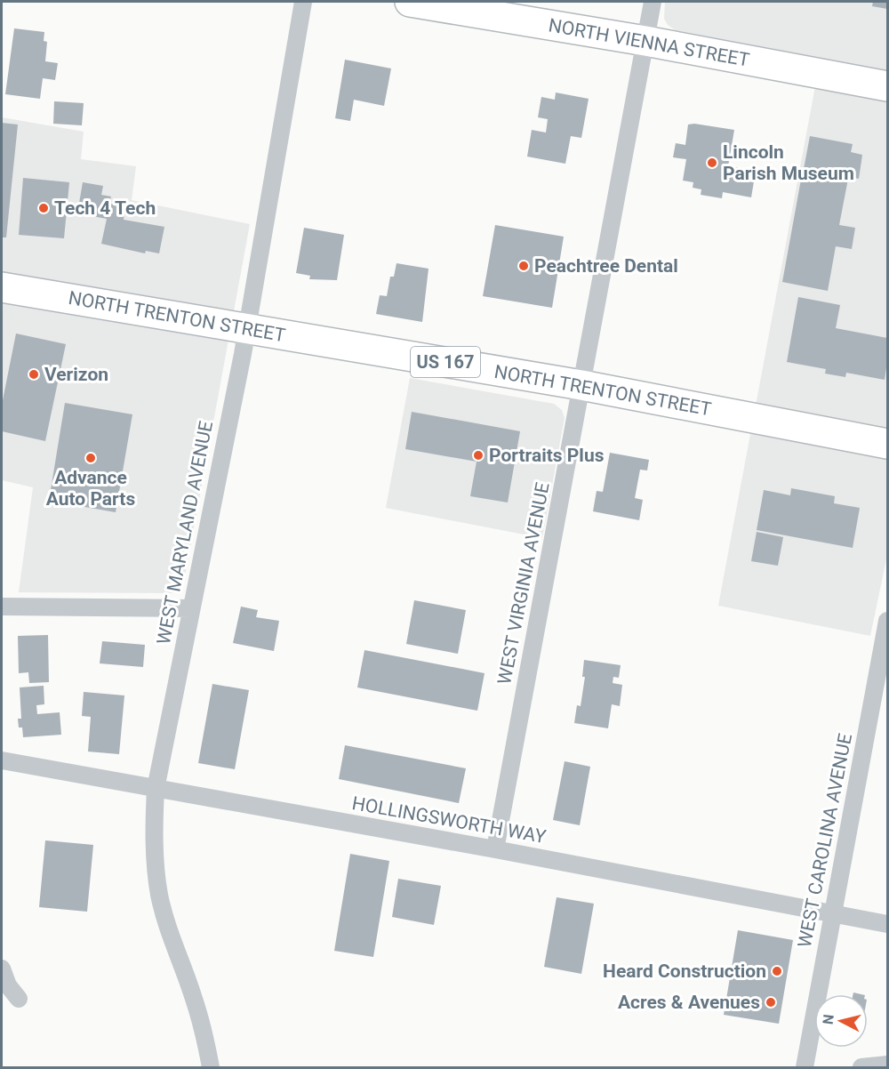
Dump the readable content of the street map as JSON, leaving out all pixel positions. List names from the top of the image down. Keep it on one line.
{"streets":{"highway":["NORTH VIENNA STREET","NORTH TRENTON STREET","US 167"],"street":["WEST MARYLAND AVENUE","WEST VIRGINIA AVENUE","HOLLINGSWORTH WAY","WEST CAROLINA AVENUE"]},"crossings":[["NORTH VIENNA STREET","WEST VIRGINIA AVENUE"],["NORTH TRENTON STREET","WEST MARYLAND AVENUE"],["NORTH TRENTON STREET","WEST VIRGINIA AVENUE"],["WEST MARYLAND AVENUE","HOLLINGSWORTH WAY"],["WEST VIRGINIA AVENUE","HOLLINGSWORTH WAY"],["HOLLINGSWORTH WAY","WEST CAROLINA AVENUE"]],"places":["Lincoln Parish Museum","Tech 4 Tech","Peachtree Dental","Verizon","Portraits Plus","Advance Auto Parts","Heard Construction","Acres & Avenues"],"north":"left"}
